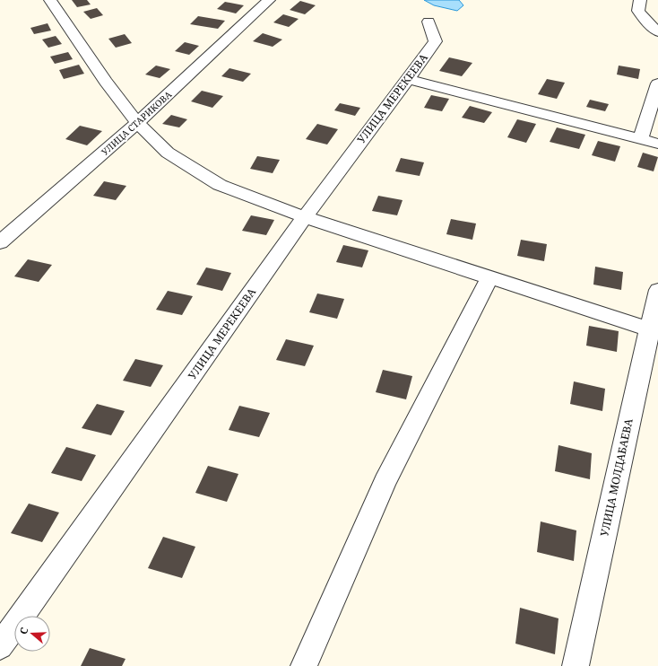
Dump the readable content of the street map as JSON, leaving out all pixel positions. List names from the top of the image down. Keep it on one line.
{"streets":{"street":["УЛИЦА МЕРЕКЕЕВА","УЛИЦА СТАРИКОВА","УЛИЦА МОЛДАБАЕВА"]},"north":"left"}
